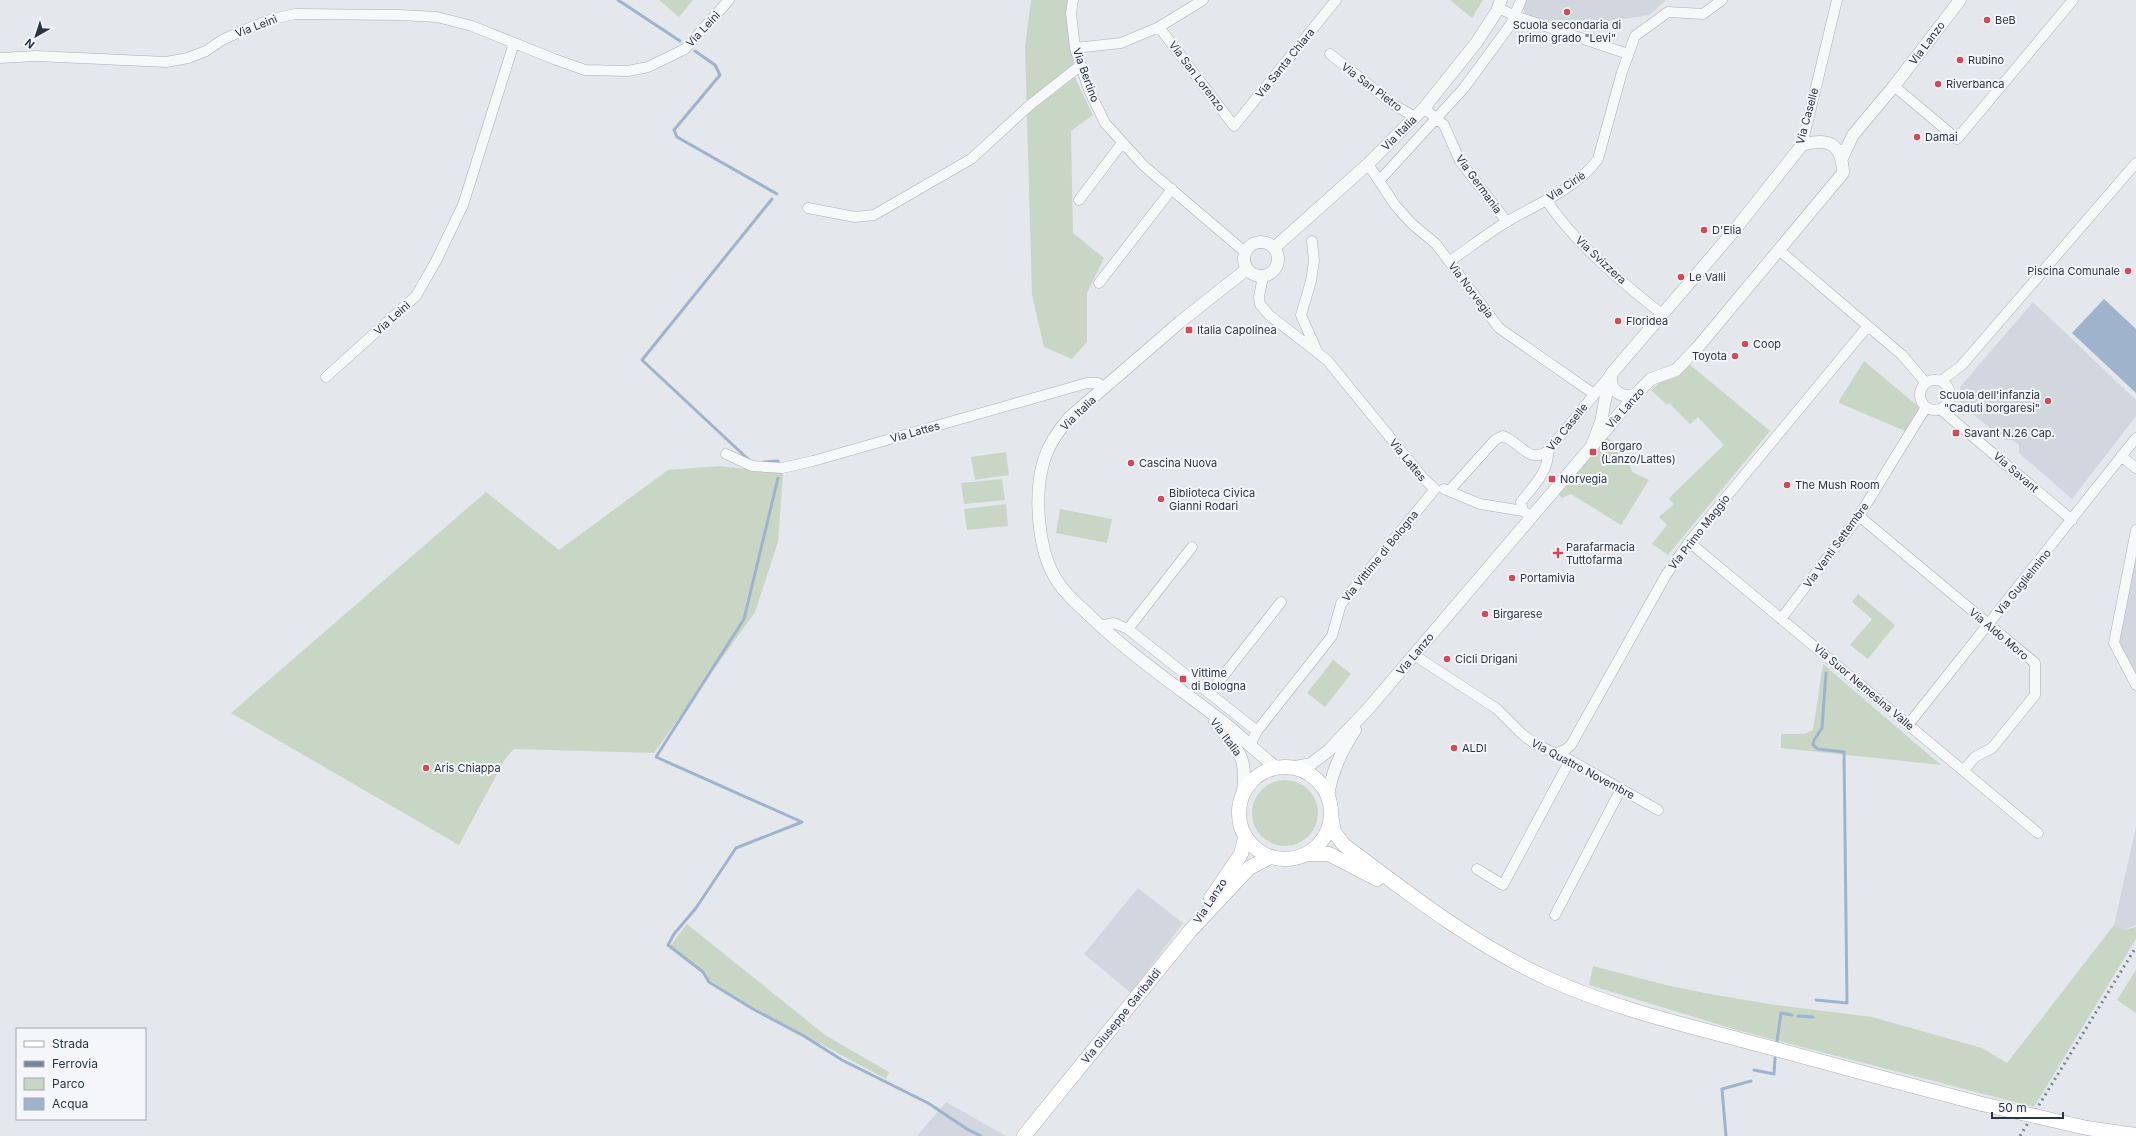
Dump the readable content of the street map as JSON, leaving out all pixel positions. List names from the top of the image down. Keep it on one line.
{"streets":{"main road":["Via Lanzo","Via Giuseppe Garibaldi"],"street":["Via Leinì","Via Santa Chiara","Via Bertino","Via San Lorenzo","Via San Pietro","Via Caselle","Via Italia","Via Germania","Via Ciriè","Via Svizzera","Via Norvegia","Via Lattes","Via Savant","Via Primo Maggio","Via Venti Settembre","Via Vittime di Bologna","Via Guglielmino","Via Aldo Moro","Via Suor Nemesina Valle","Via Quattro Novembre"]},"crossings":[["Via Lanzo","Via Italia"],["Via Lanzo","Via Lattes"],["Via Lanzo","Via Quattro Novembre"],["Via Lanzo","Via Giuseppe Garibaldi"],["Via Santa Chiara","Via San Lorenzo"],["Via Bertino","Via Italia"],["Via Bertino","Via Lattes"],["Via San Pietro","Via Italia"],["Via Caselle","Via Svizzera"],["Via Caselle","Via Norvegia"],["Via Caselle","Via Lattes"],["Via Italia","Via Germania"],["Via Italia","Via Norvegia"],["Via Italia","Via Lattes"],["Via Italia","Via Vittime di Bologna"],["Via Germania","Via Ciriè"],["Via Ciriè","Via Svizzera"],["Via Ciriè","Via Norvegia"],["Via Lattes","Via Vittime di Bologna"],["Via Savant","Via Venti Settembre"],["Via Savant","Via Guglielmino"],["Via Primo Maggio","Via Suor Nemesina Valle"],["Via Primo Maggio","Via Quattro Novembre"],["Via Venti Settembre","Via Aldo Moro"],["Via Venti Settembre","Via Suor Nemesina Valle"],["Via Guglielmino","Via Aldo Moro"],["Via Guglielmino","Via Suor Nemesina Valle"],["Via Aldo Moro","Via Suor Nemesina Valle"]],"places":{"other":["Scuola secondaria di primo grado \"Levi\"","BeB","Rubino","Riverbanca","Damai","D'Elia","Piscina Comunale","Le Valli","Floridea","Coop","Toyota","Scuola dell'infanzia \"Caduti borgaresi\"","Cascina Nuova","The Mush Room","Biblioteca Civica Gianni Rodari","Portamivia","Birgarese","Cicli Drigani","ALDI","Aris Chiappa"],"transit":["Italia Capolinea","Savant N.26 Cap.","Borgaro (Lanzo/Lattes)","Norvegia","Vittime di Bologna"],"health":["Parafarmacia Tuttofarma"]},"legend":["Strada","Ferrovia","Parco","Acqua"],"scale_bar":"50 m","north":"bottom left"}
